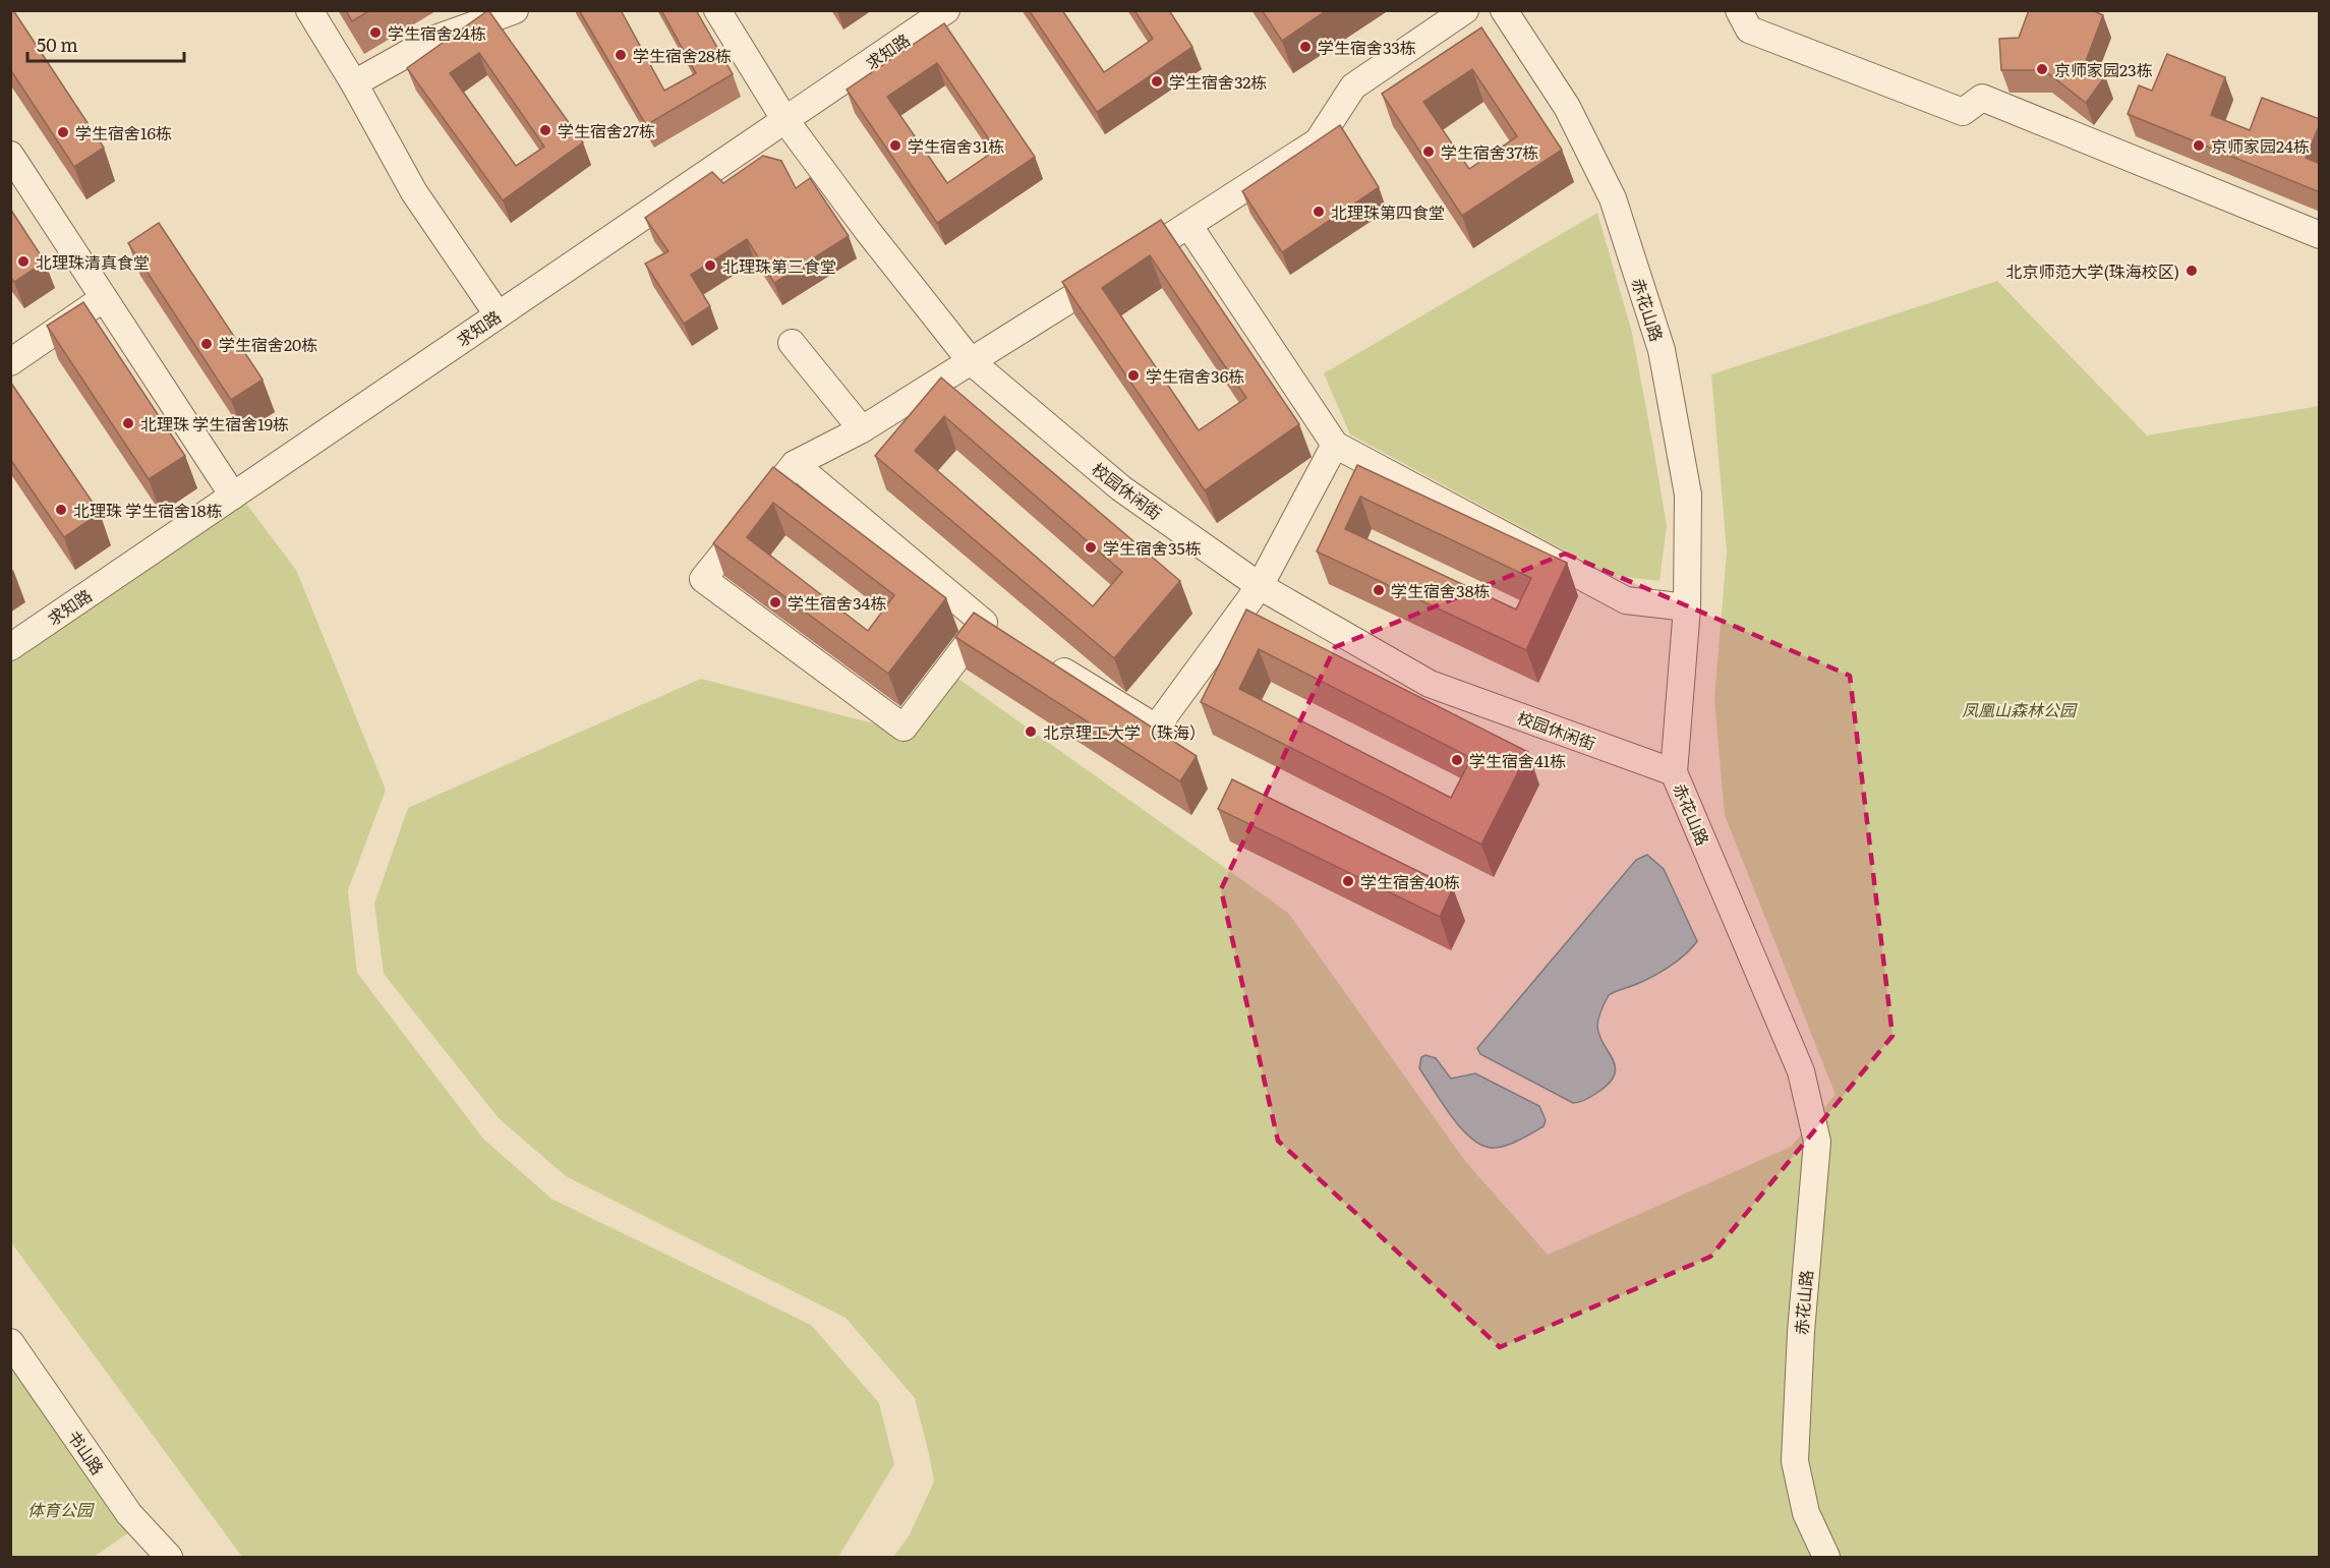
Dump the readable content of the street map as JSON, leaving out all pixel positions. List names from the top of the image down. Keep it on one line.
{"streets":{"street":["求知路","赤花山路","校园休闲街","书山路"]},"crossings":[["求知路","校园休闲街"],["赤花山路","校园休闲街"]],"parks":["凤凰山森林公园","体育公园"],"places":["学生宿舍24栋","学生宿舍33栋","学生宿舍28栋","京师家园23栋","学生宿舍32栋","学生宿舍27栋","学生宿舍16栋","学生宿舍31栋","京师家园24栋","学生宿舍37栋","北理珠第四食堂","北理珠清真食堂","北理珠第三食堂","北京师范大学(珠海校区)","学生宿舍20栋","学生宿舍36栋","北理珠 学生宿舍19栋","北理珠 学生宿舍18栋","学生宿舍35栋","学生宿舍38栋","学生宿舍34栋","北京理工大学（珠海）","学生宿舍41栋","学生宿舍40栋"],"scale_bar":"50 m"}
